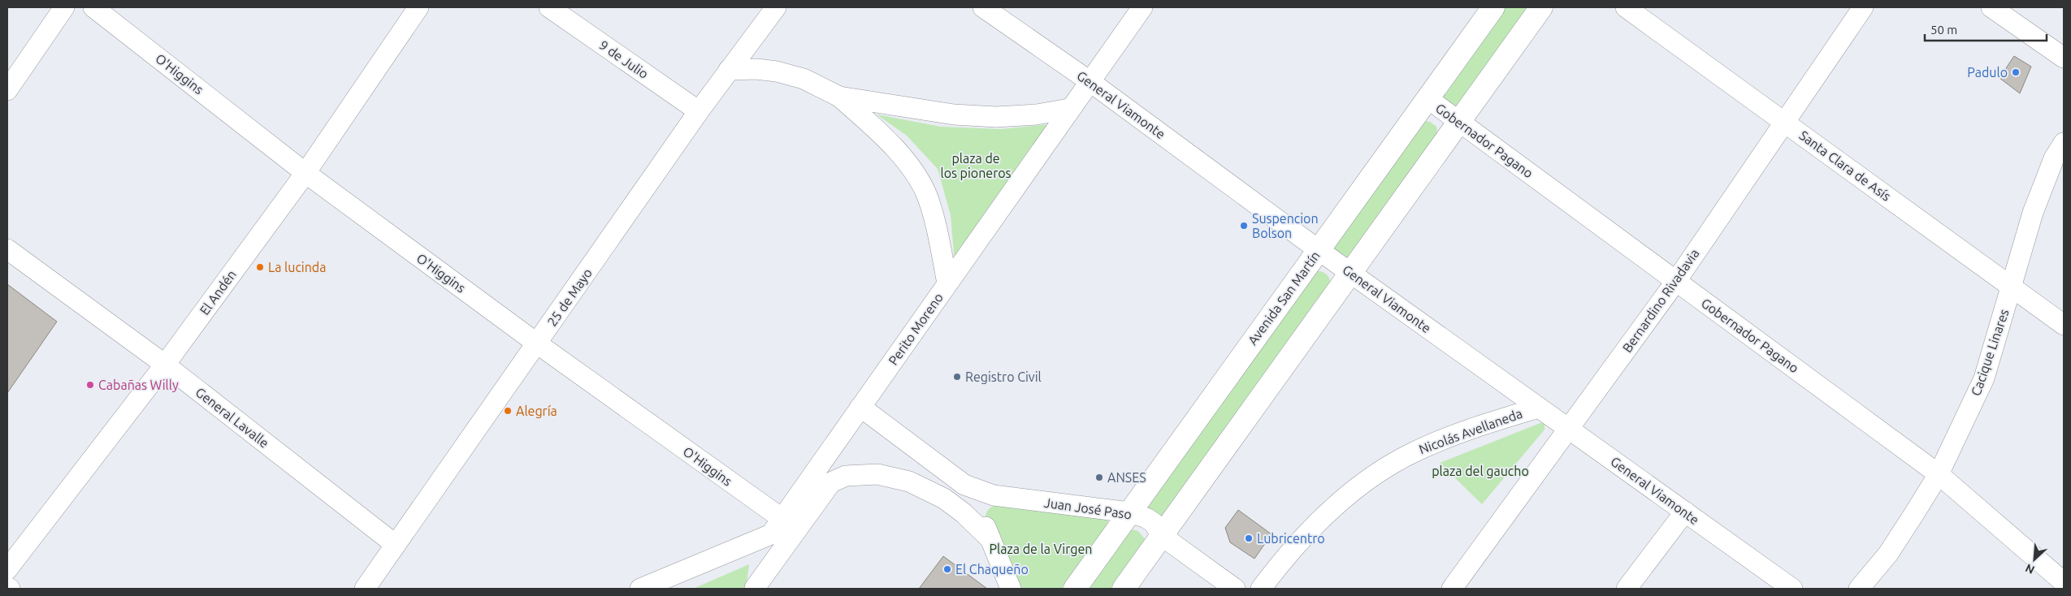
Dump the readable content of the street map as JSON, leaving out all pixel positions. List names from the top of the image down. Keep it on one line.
{"streets":{"main road":["Avenida San Martín"],"street":["9 de Julio","O'Higgins","General Viamonte","Gobernador Pagano","Santa Clara de Asís","El Andén","25 de Mayo","Bernardino Rivadavia","Perito Moreno","Cacique Linares","General Lavalle","Nicolás Avellaneda","Juan José Paso"]},"crossings":[["9 de Julio","25 de Mayo"],["O'Higgins","El Andén"],["O'Higgins","25 de Mayo"],["O'Higgins","Perito Moreno"],["General Viamonte","Avenida San Martín"],["General Viamonte","Bernardino Rivadavia"],["General Viamonte","Perito Moreno"],["General Viamonte","Nicolás Avellaneda"],["Gobernador Pagano","Avenida San Martín"],["Gobernador Pagano","Bernardino Rivadavia"],["Gobernador Pagano","Cacique Linares"],["Santa Clara de Asís","Bernardino Rivadavia"],["Santa Clara de Asís","Cacique Linares"],["El Andén","General Lavalle"],["25 de Mayo","General Lavalle"],["Avenida San Martín","Juan José Paso"],["Perito Moreno","Juan José Paso"]],"parks":["plaza de los pioneros","plaza del gaucho","Plaza de la Virgen"],"places":["Padulo","Suspencion Bolson","La lucinda","Registro Civil","Cabañas Willy","Alegría","ANSES","Lubricentro","El Chaqueño"],"scale_bar":"50 m","north":"bottom left"}
